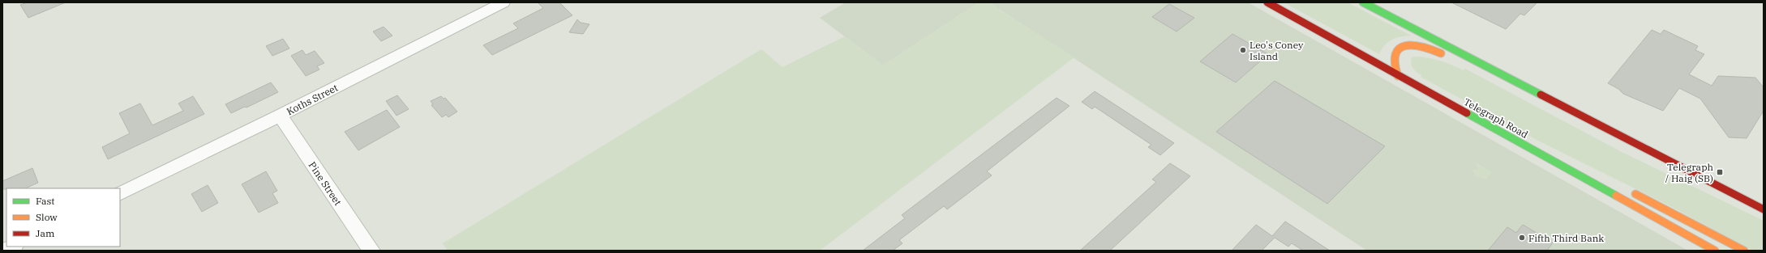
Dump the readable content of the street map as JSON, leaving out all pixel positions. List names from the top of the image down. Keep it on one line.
{"streets":{"main road":["Telegraph Road"],"street":["Koths Street","Pine Street"]},"crossings":[["Koths Street","Pine Street"]],"places":{"other":["Leo's Coney Island","Fifth Third Bank"],"transit":["Telegraph / Haig (SB)"]},"legend":["Fast","Slow","Jam"]}
